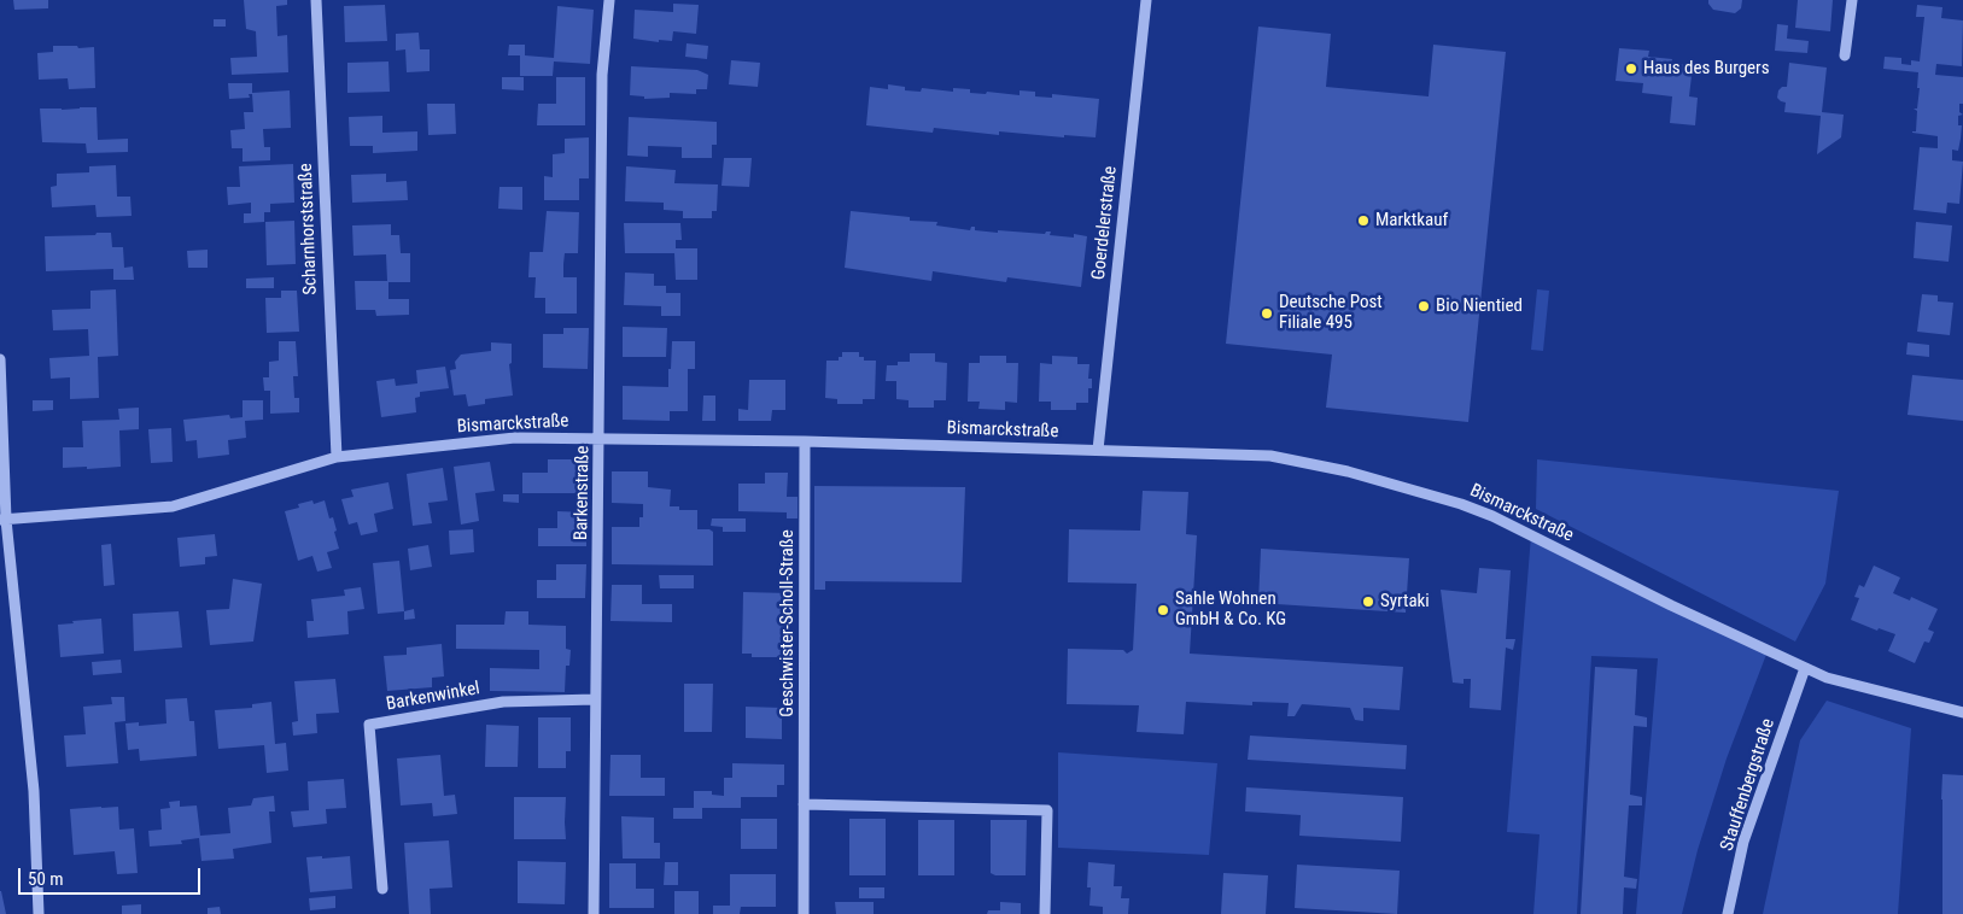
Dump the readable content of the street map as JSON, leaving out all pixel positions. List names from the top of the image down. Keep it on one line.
{"streets":{"street":["Goerdelerstraße","Scharnhorststraße","Bismarckstraße","Barkenstraße","Geschwister-Scholl-Straße","Barkenwinkel","Stauffenbergstraße"]},"crossings":[["Goerdelerstraße","Bismarckstraße"],["Scharnhorststraße","Bismarckstraße"],["Bismarckstraße","Barkenstraße"],["Bismarckstraße","Geschwister-Scholl-Straße"],["Bismarckstraße","Stauffenbergstraße"],["Barkenstraße","Barkenwinkel"]],"places":["Haus des Burgers","Marktkauf","Bio Nientied","Deutsche Post Filiale 495","Syrtaki","Sahle Wohnen GmbH & Co. KG"],"scale_bar":"50 m"}
